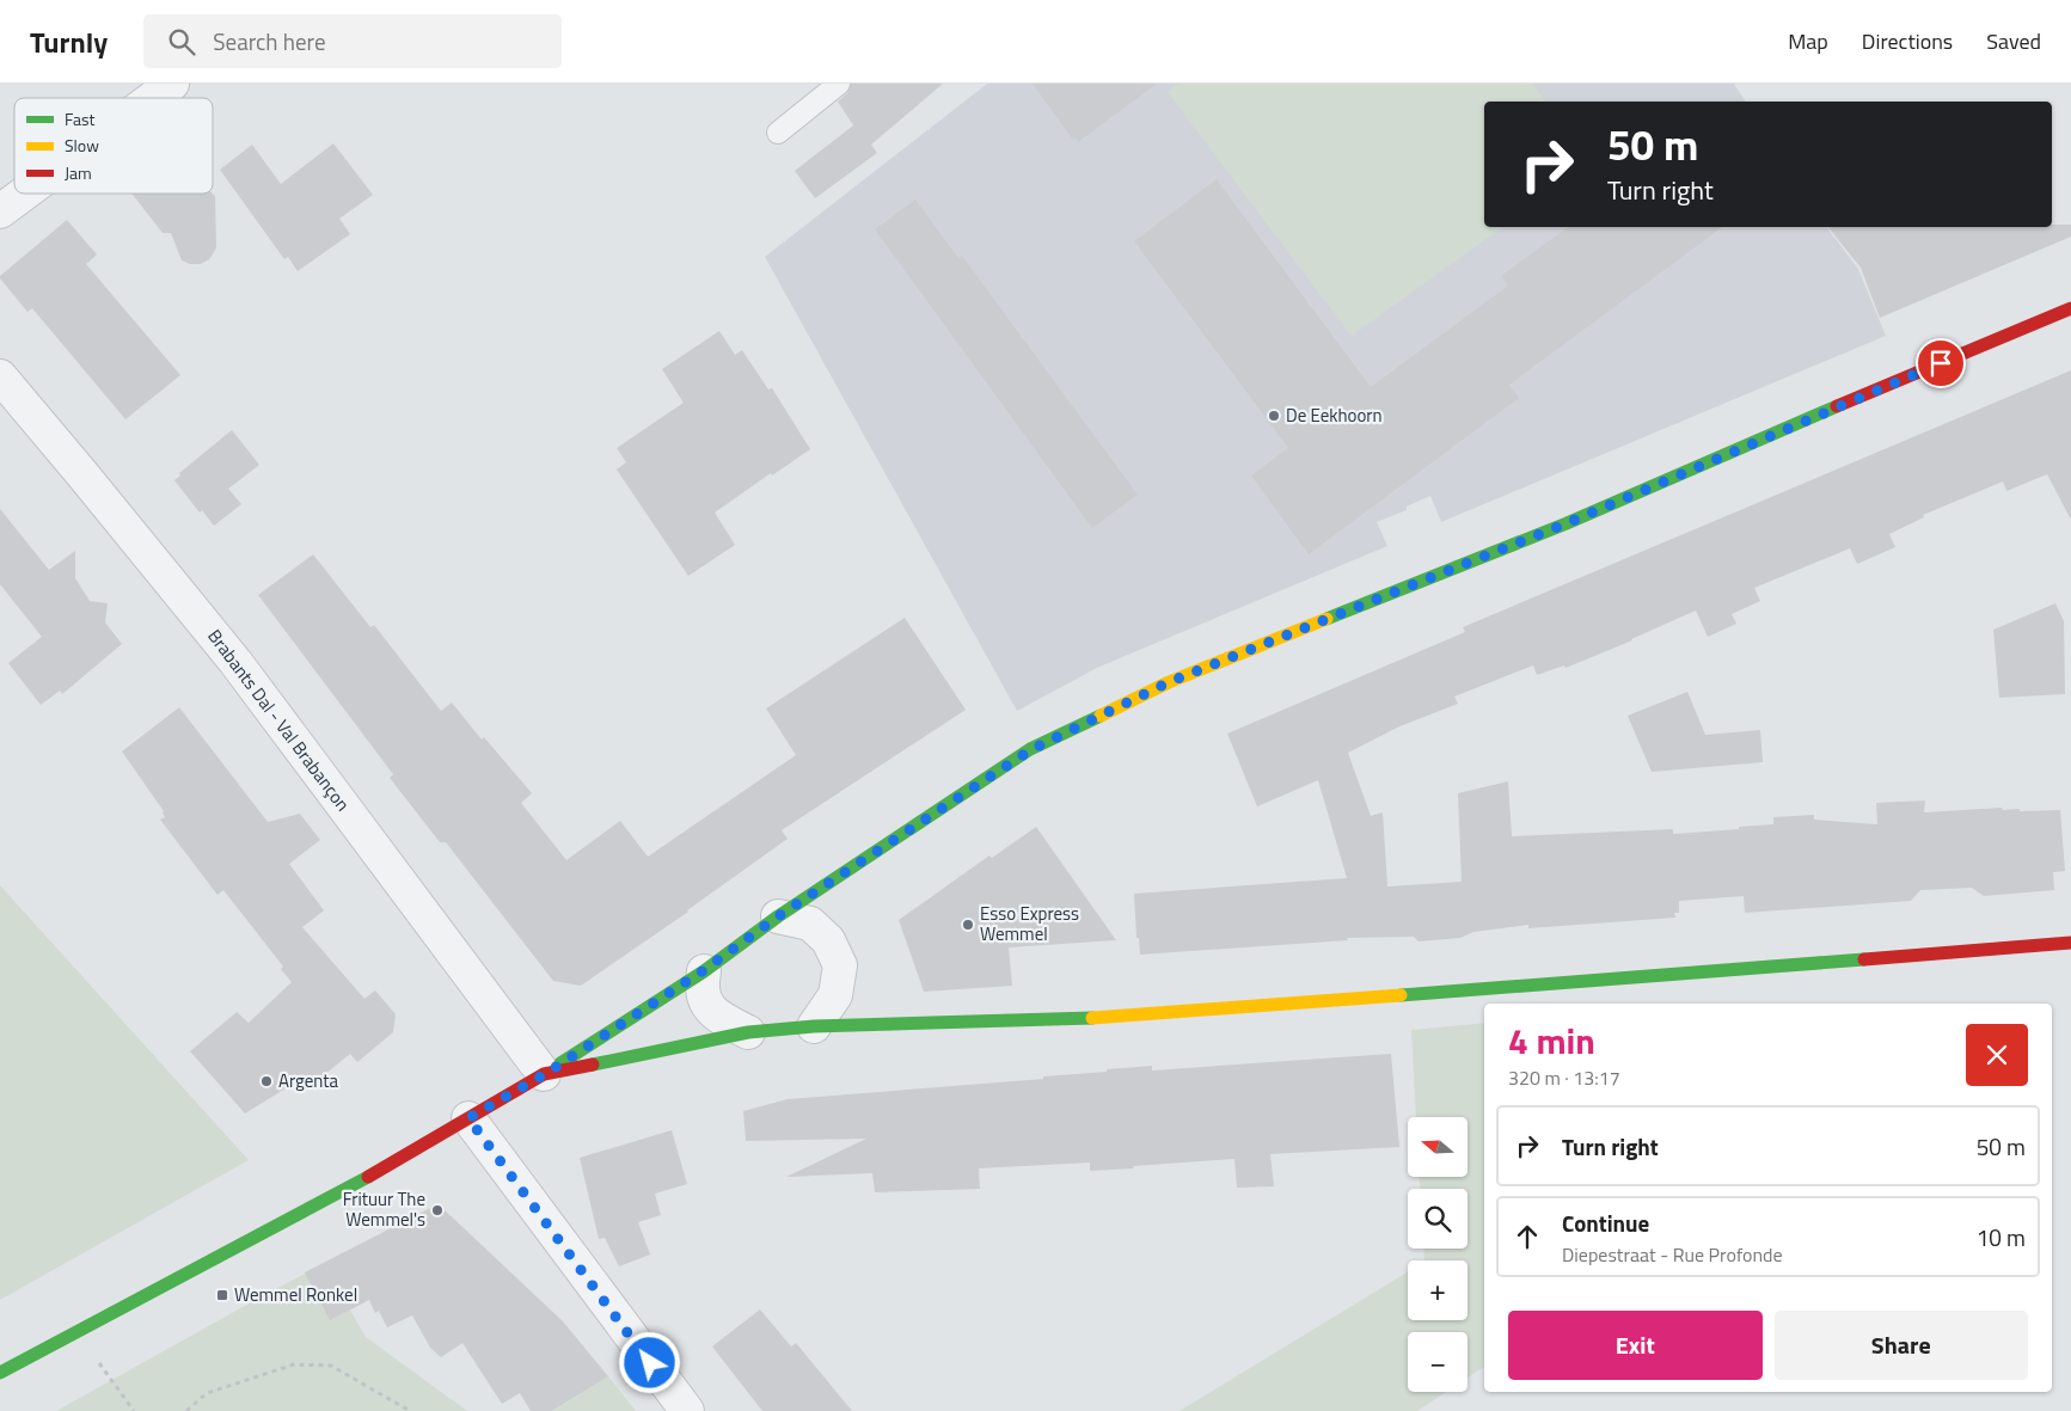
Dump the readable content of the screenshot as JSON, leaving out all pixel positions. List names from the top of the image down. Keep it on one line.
{"streets":{"street":["Brabants Dal - Val Brabançon"]},"places":{"other":["De Eekhoorn","Esso Express Wemmel","Argenta","Frituur The Wemmel's"],"transit":["Wemmel Ronkel"]},"legend":["Fast","Slow","Jam"],"north":"left","page":{"header":"Turnly","search":"Search here","nav":["Map","Directions","Saved"],"turn":["50 m","Turn right"],"heading":["4 min","320 m · 13:17"],"list":[{"name":"Turn right","value":"50 m"},{"name":"Continue","note":"Diepestraat - Rue Profonde","value":"10 m"}],"map_buttons":["+","−"],"buttons":["Exit","Share"]}}
